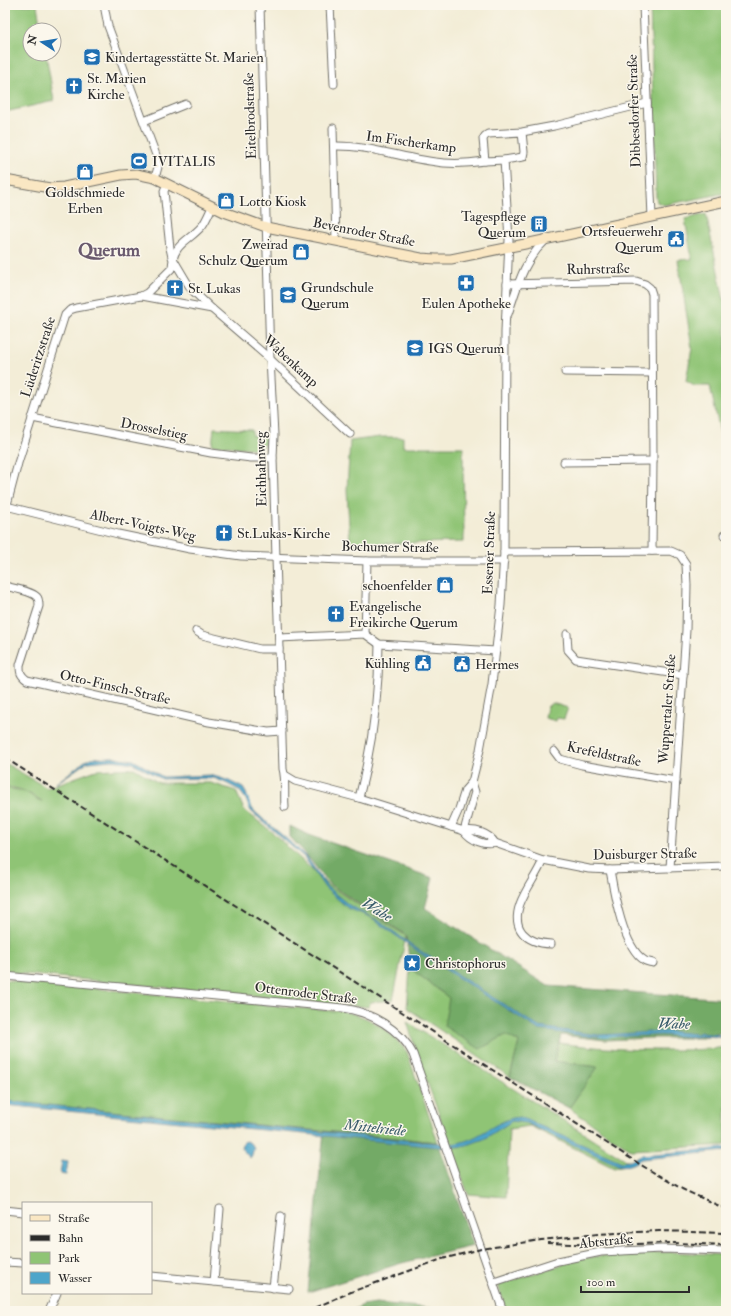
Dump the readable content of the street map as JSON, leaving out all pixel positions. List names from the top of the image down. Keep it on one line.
{"streets":{"main road":["Bevenroder Straße"],"street":["Dibbesdorfer Straße","Eitelbrodstraße","Im Fischerkamp","Ruhrstraße","Lüderitzstraße","Wabenkamp","Drosselstieg","Eichhahnweg","Albert-Voigts-Weg","Bochumer Straße","Essener Straße","Otto-Finsch-Straße","Wuppertaler Straße","Krefeldstraße","Duisburger Straße","Ottenroder Straße","Abtstraße"]},"crossings":[["Dibbesdorfer Straße","Bevenroder Straße"],["Eitelbrodstraße","Bevenroder Straße"],["Eitelbrodstraße","Eichhahnweg"],["Bevenroder Straße","Eichhahnweg"],["Bevenroder Straße","Essener Straße"],["Ruhrstraße","Essener Straße"],["Ruhrstraße","Wuppertaler Straße"],["Lüderitzstraße","Drosselstieg"],["Lüderitzstraße","Albert-Voigts-Weg"],["Wabenkamp","Eichhahnweg"],["Drosselstieg","Eichhahnweg"],["Eichhahnweg","Albert-Voigts-Weg"],["Eichhahnweg","Bochumer Straße"],["Eichhahnweg","Otto-Finsch-Straße"],["Eichhahnweg","Duisburger Straße"],["Albert-Voigts-Weg","Bochumer Straße"],["Bochumer Straße","Essener Straße"],["Essener Straße","Duisburger Straße"],["Wuppertaler Straße","Krefeldstraße"],["Wuppertaler Straße","Duisburger Straße"],["Ottenroder Straße","Abtstraße"]],"districts":["Querum"],"water":["Wabe","Mittelriede"],"places":{"school or university":["Kindertagesstätte St. Marien","Grundschule Querum","IGS Querum"],"church":["St. Marien Kirche","St. Lukas","St.Lukas-Kirche","Evangelische Freikirche Querum"],"sports":["IVITALIS"],"shop":["Goldschmiede Erben","Lotto Kiosk","Zweirad Schulz Querum","schoenfelder"],"building":["Tagespflege Querum"],"public building":["Ortsfeuerwehr Querum","Kühling","Hermes"],"pharmacy":["Eulen Apotheke"],"place":["Christophorus"]},"legend":["Straße","Bahn","Park","Wasser"],"scale_bar":"100 m","north":"left"}
